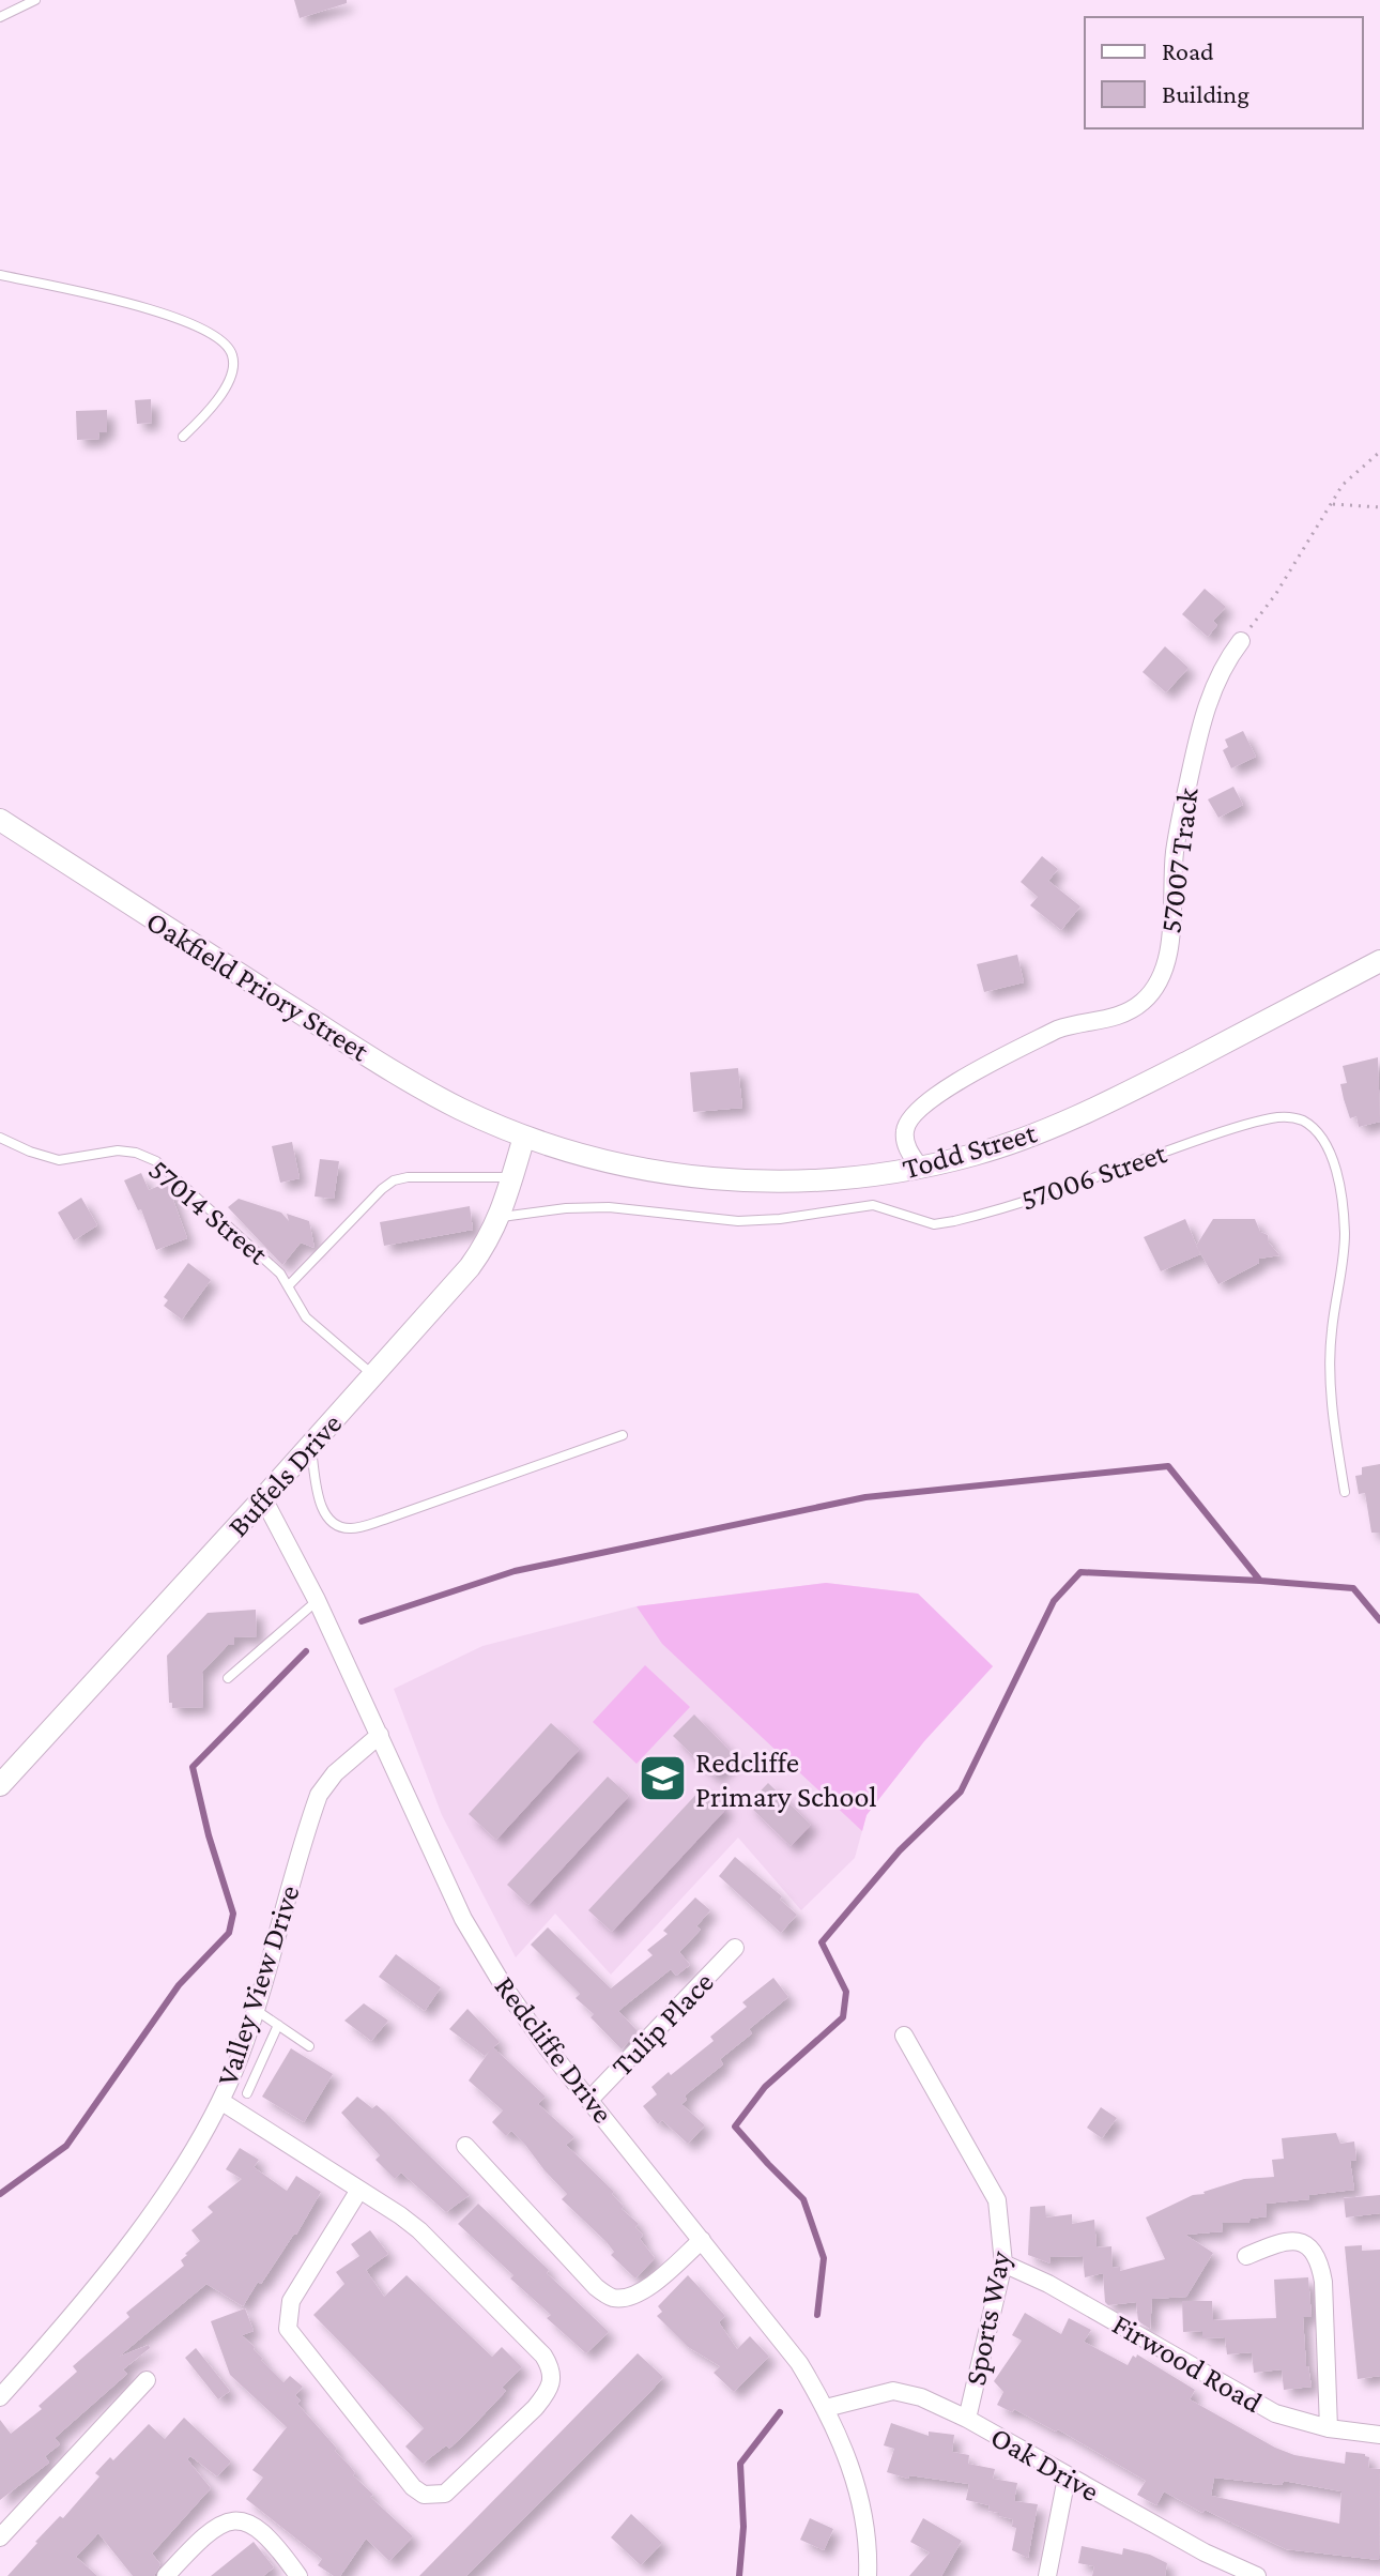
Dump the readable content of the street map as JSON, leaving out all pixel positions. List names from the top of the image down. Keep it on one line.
{"streets":{"street":["57007 Track","Oakfield Priory Street","Todd Street","Buffels Drive","Valley View Drive","Tulip Place","Redcliffe Drive","Sports Way","Firwood Road","Oak Drive"],"lane":["57006 Street","57014 Street"]},"crossings":[["57007 Track","Todd Street"],["Oakfield Priory Street","Todd Street"],["Oakfield Priory Street","Buffels Drive"],["Todd Street","Buffels Drive"],["57006 Street","Buffels Drive"],["57014 Street","Buffels Drive"],["Buffels Drive","Redcliffe Drive"],["Valley View Drive","Redcliffe Drive"],["Tulip Place","Redcliffe Drive"],["Redcliffe Drive","Oak Drive"],["Sports Way","Firwood Road"],["Sports Way","Oak Drive"]],"places":{"school or university":["Redcliffe Primary School"]},"legend":["Road","Building"]}
